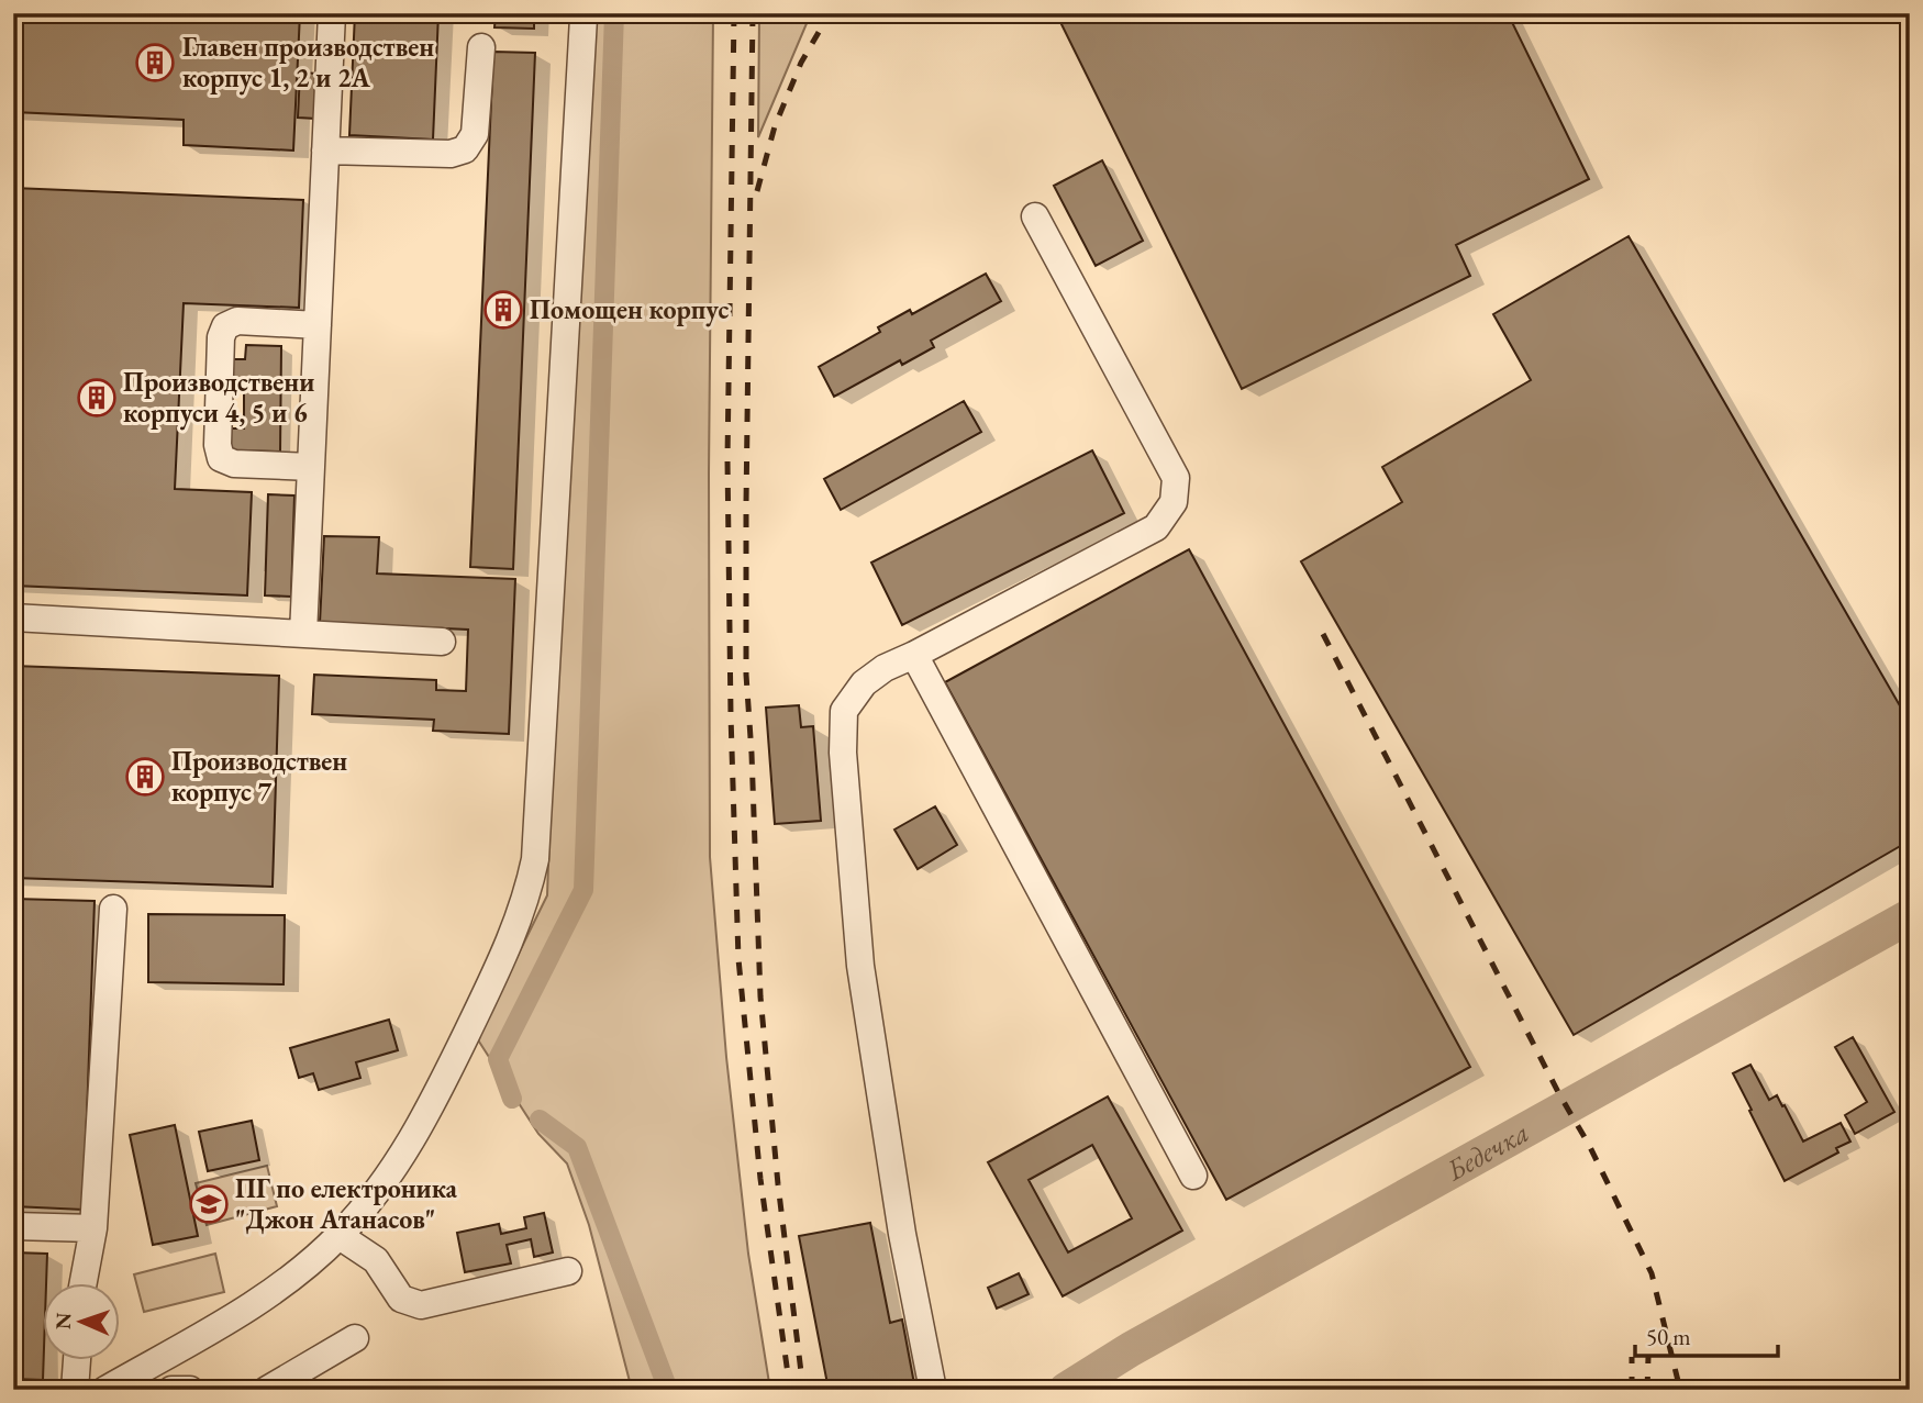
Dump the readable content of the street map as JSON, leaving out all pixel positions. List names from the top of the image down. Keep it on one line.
{"water":["Бедечка"],"places":{"building":["Главен производствен корпус 1, 2 и 2А","Помощен корпус","Производствени корпуси 4, 5 и 6","Производствeн корпус 7"],"school or university":["ПГ по електроника \"Джон Атанасов\""]},"scale_bar":"50 m","north":"left"}
